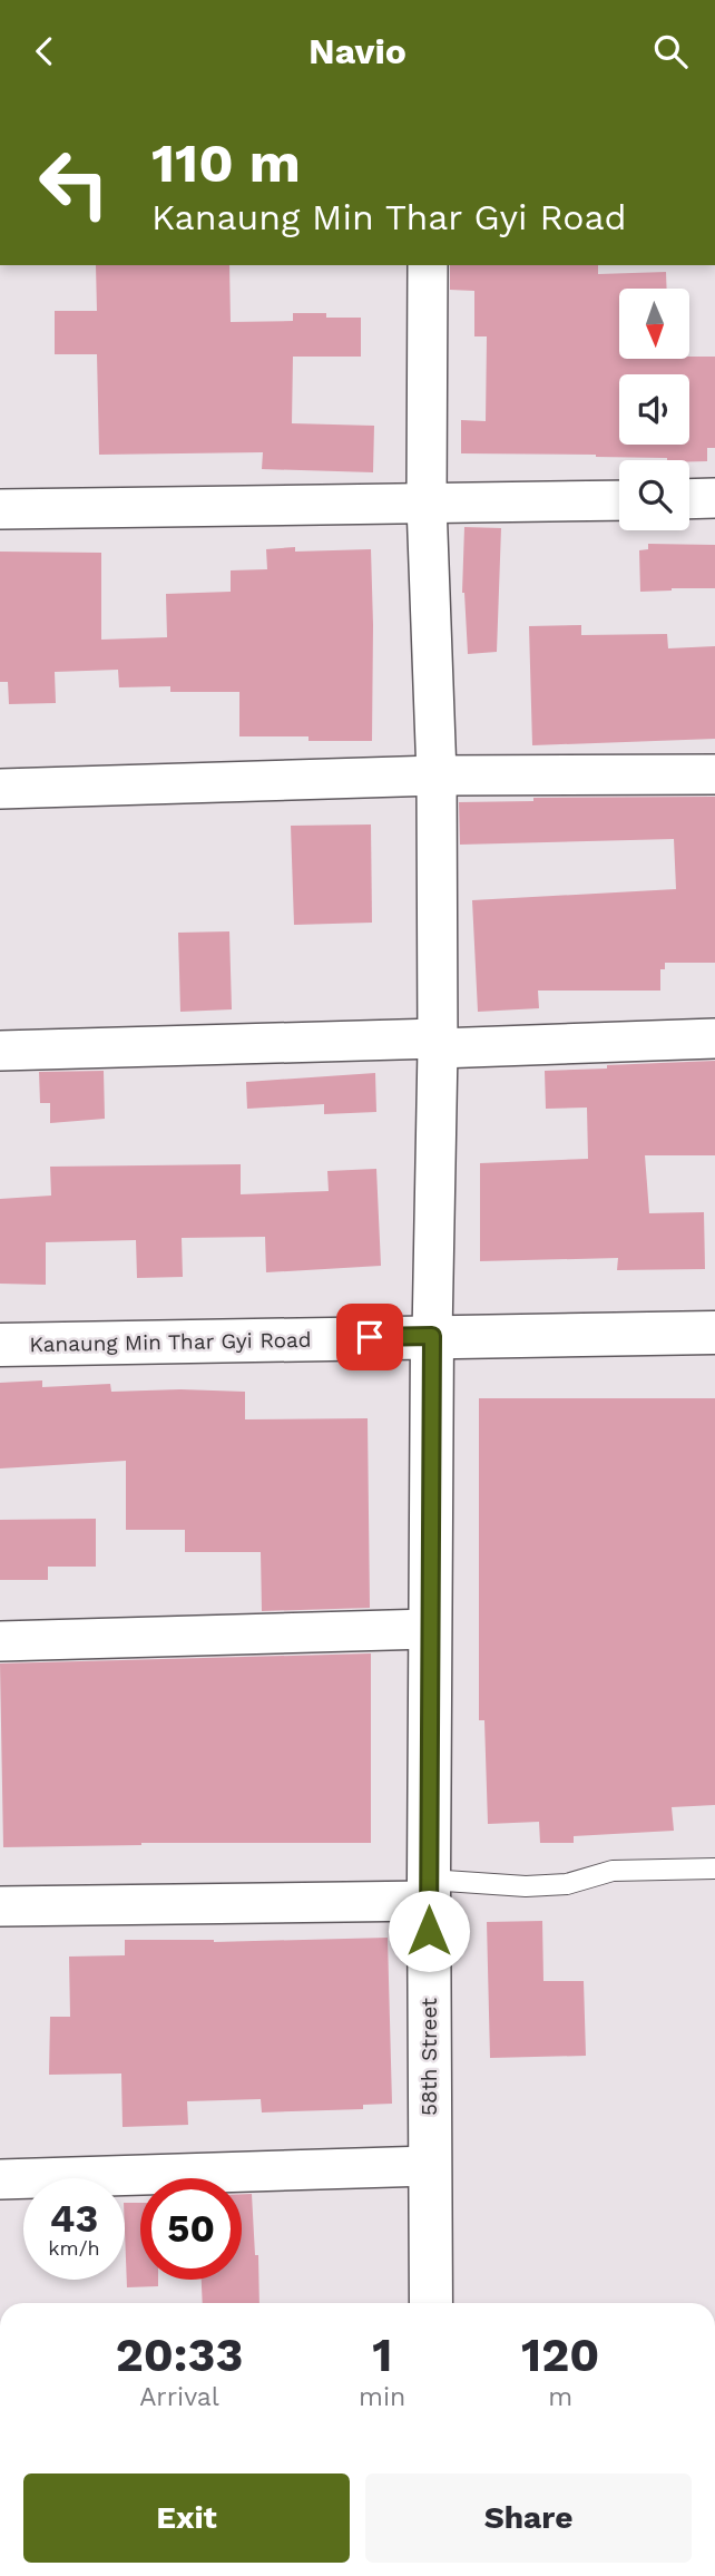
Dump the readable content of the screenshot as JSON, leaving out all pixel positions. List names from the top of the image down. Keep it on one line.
{"streets":{"main road":["Kanaung Min Thar Gyi Road","58th Street"]},"crossings":[["Kanaung Min Thar Gyi Road","58th Street"]],"north":"bottom","page":{"header":"Navio","turn":["110 m","Kanaung Min Thar Gyi Road"],"speed":"43 km/h","limit":"50","eta":["20:33","Arrival","1","min","120","m"],"buttons":["Exit","Share"]}}
